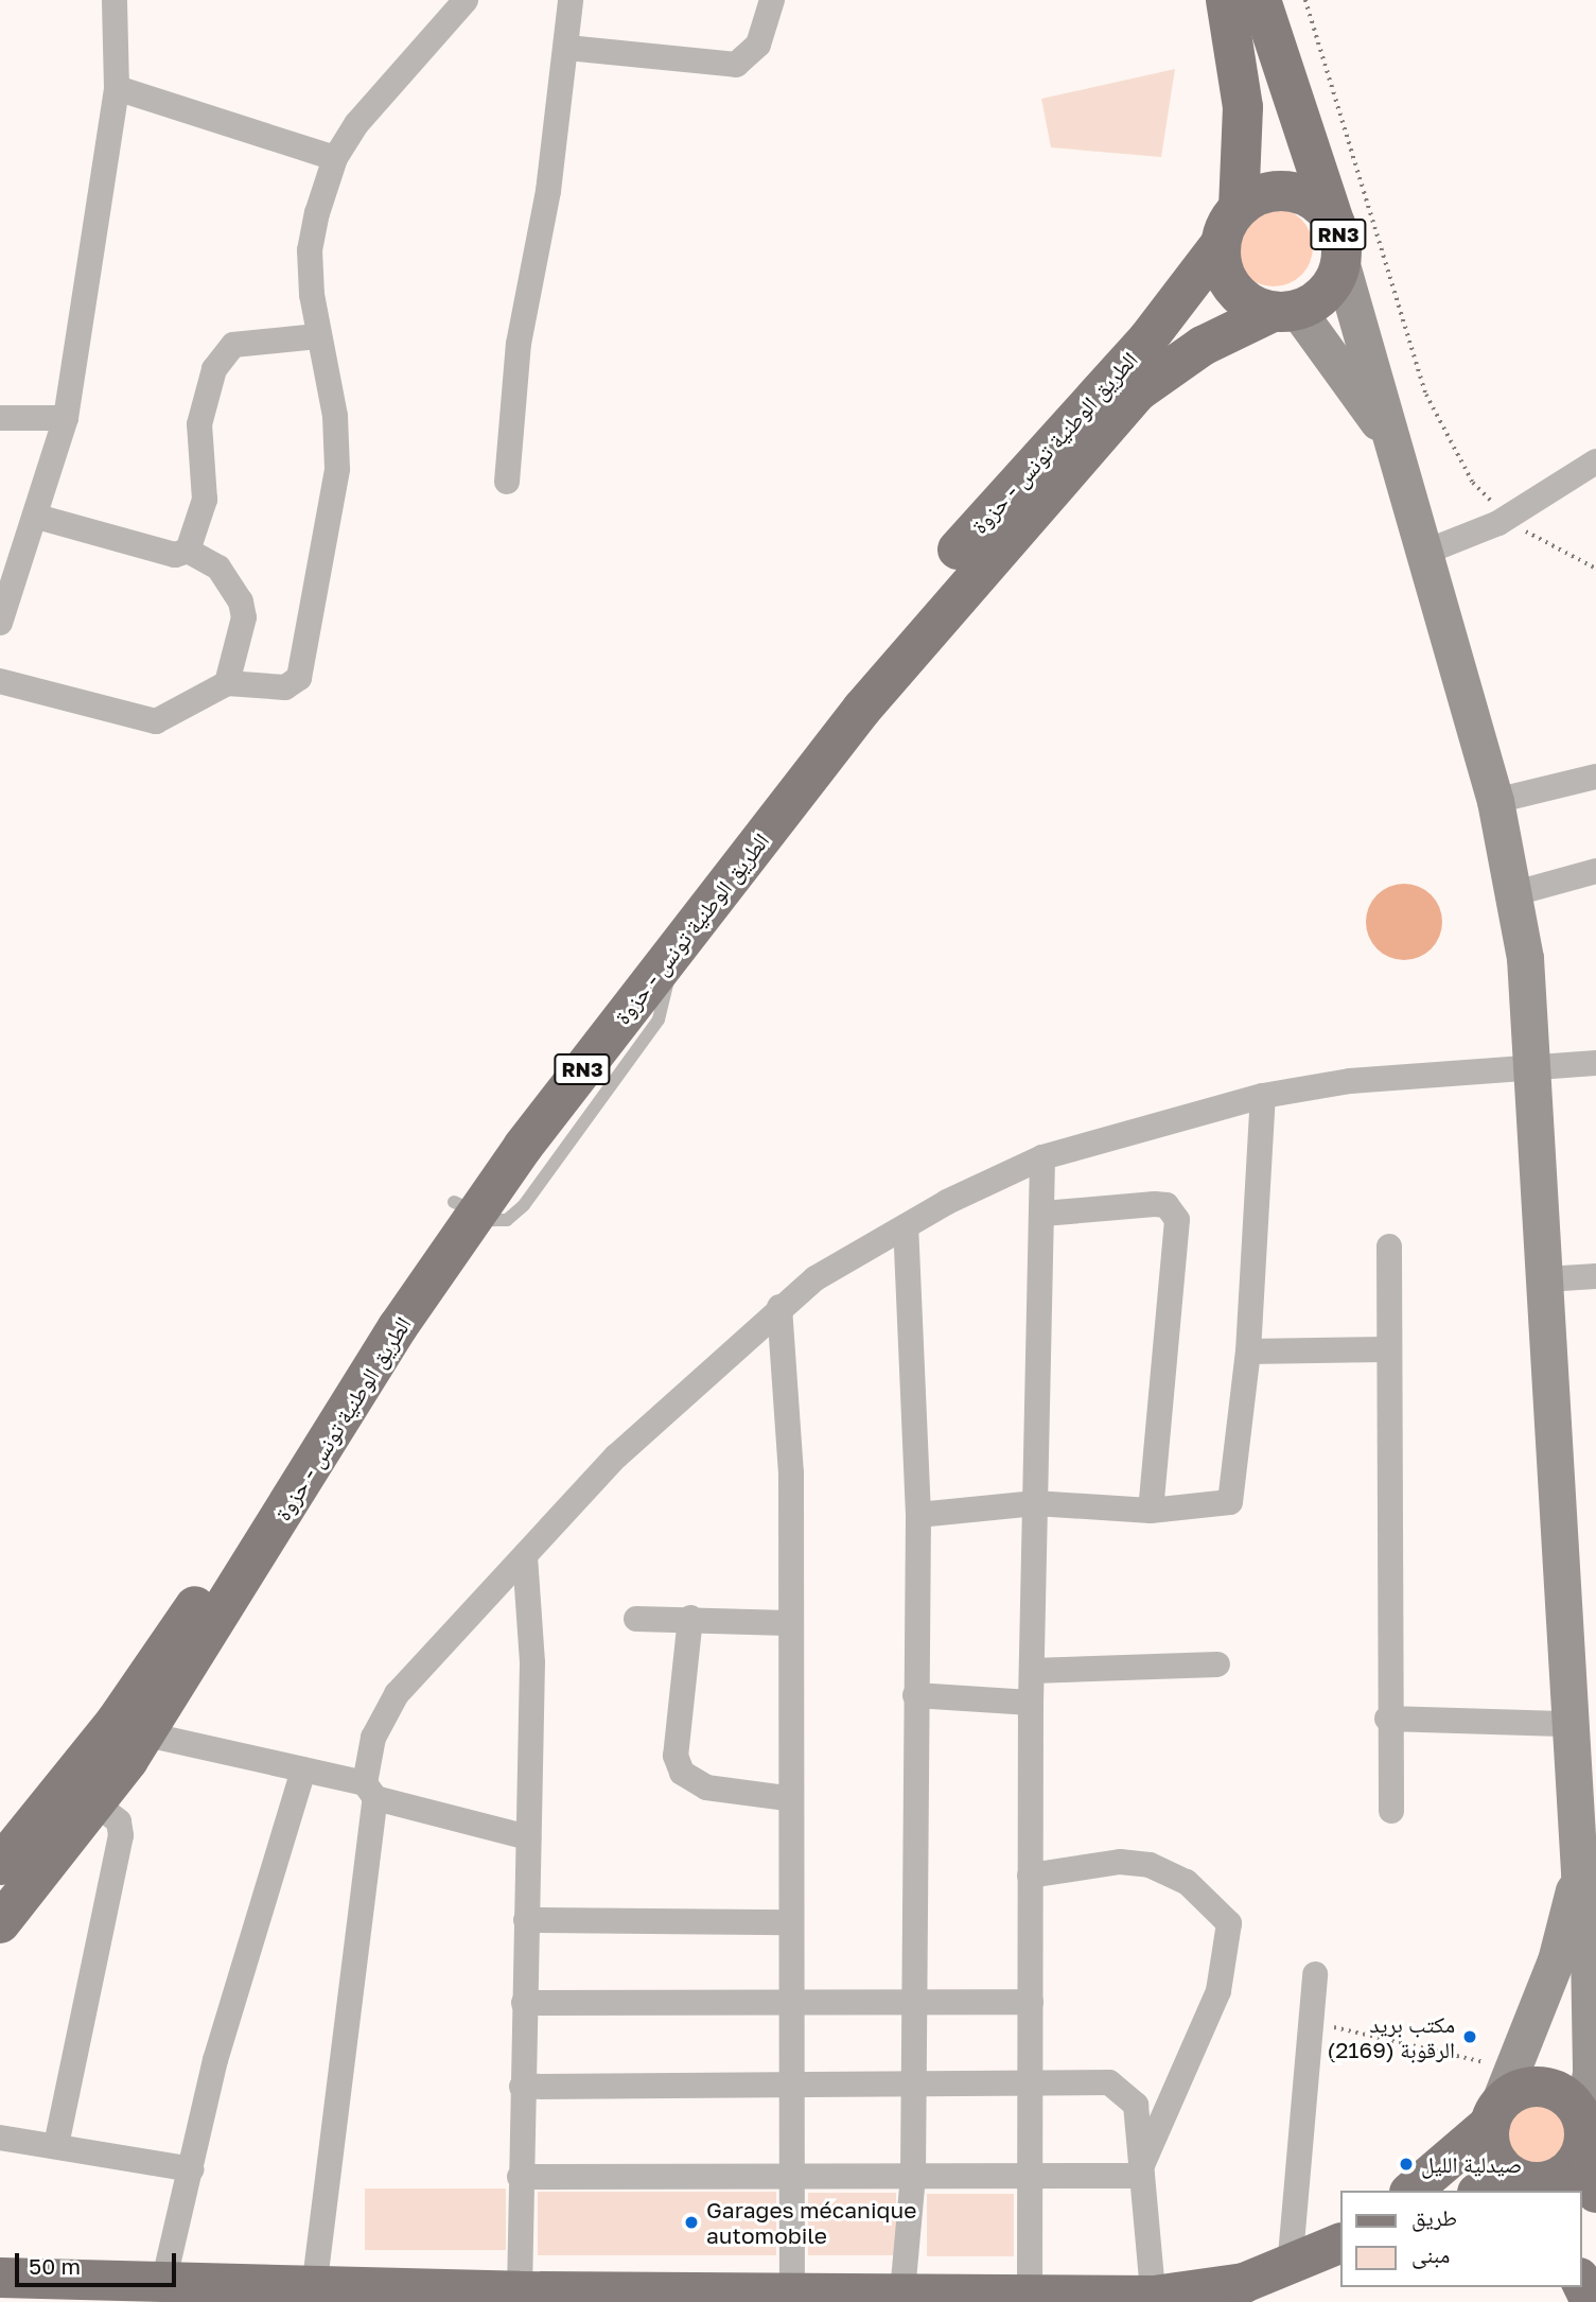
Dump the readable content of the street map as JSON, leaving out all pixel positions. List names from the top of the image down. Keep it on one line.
{"streets":{"main road":["RN3","الطريق الوطنية تونس - حزوة"]},"crossings":[["RN3","الطريق الوطنية تونس - حزوة"]],"places":["مكتب بريد الرقوبة (2169)","صيدلية الليل","Garages mécanique automobile"],"legend":["طريق","مبنى"],"scale_bar":"50 m"}
